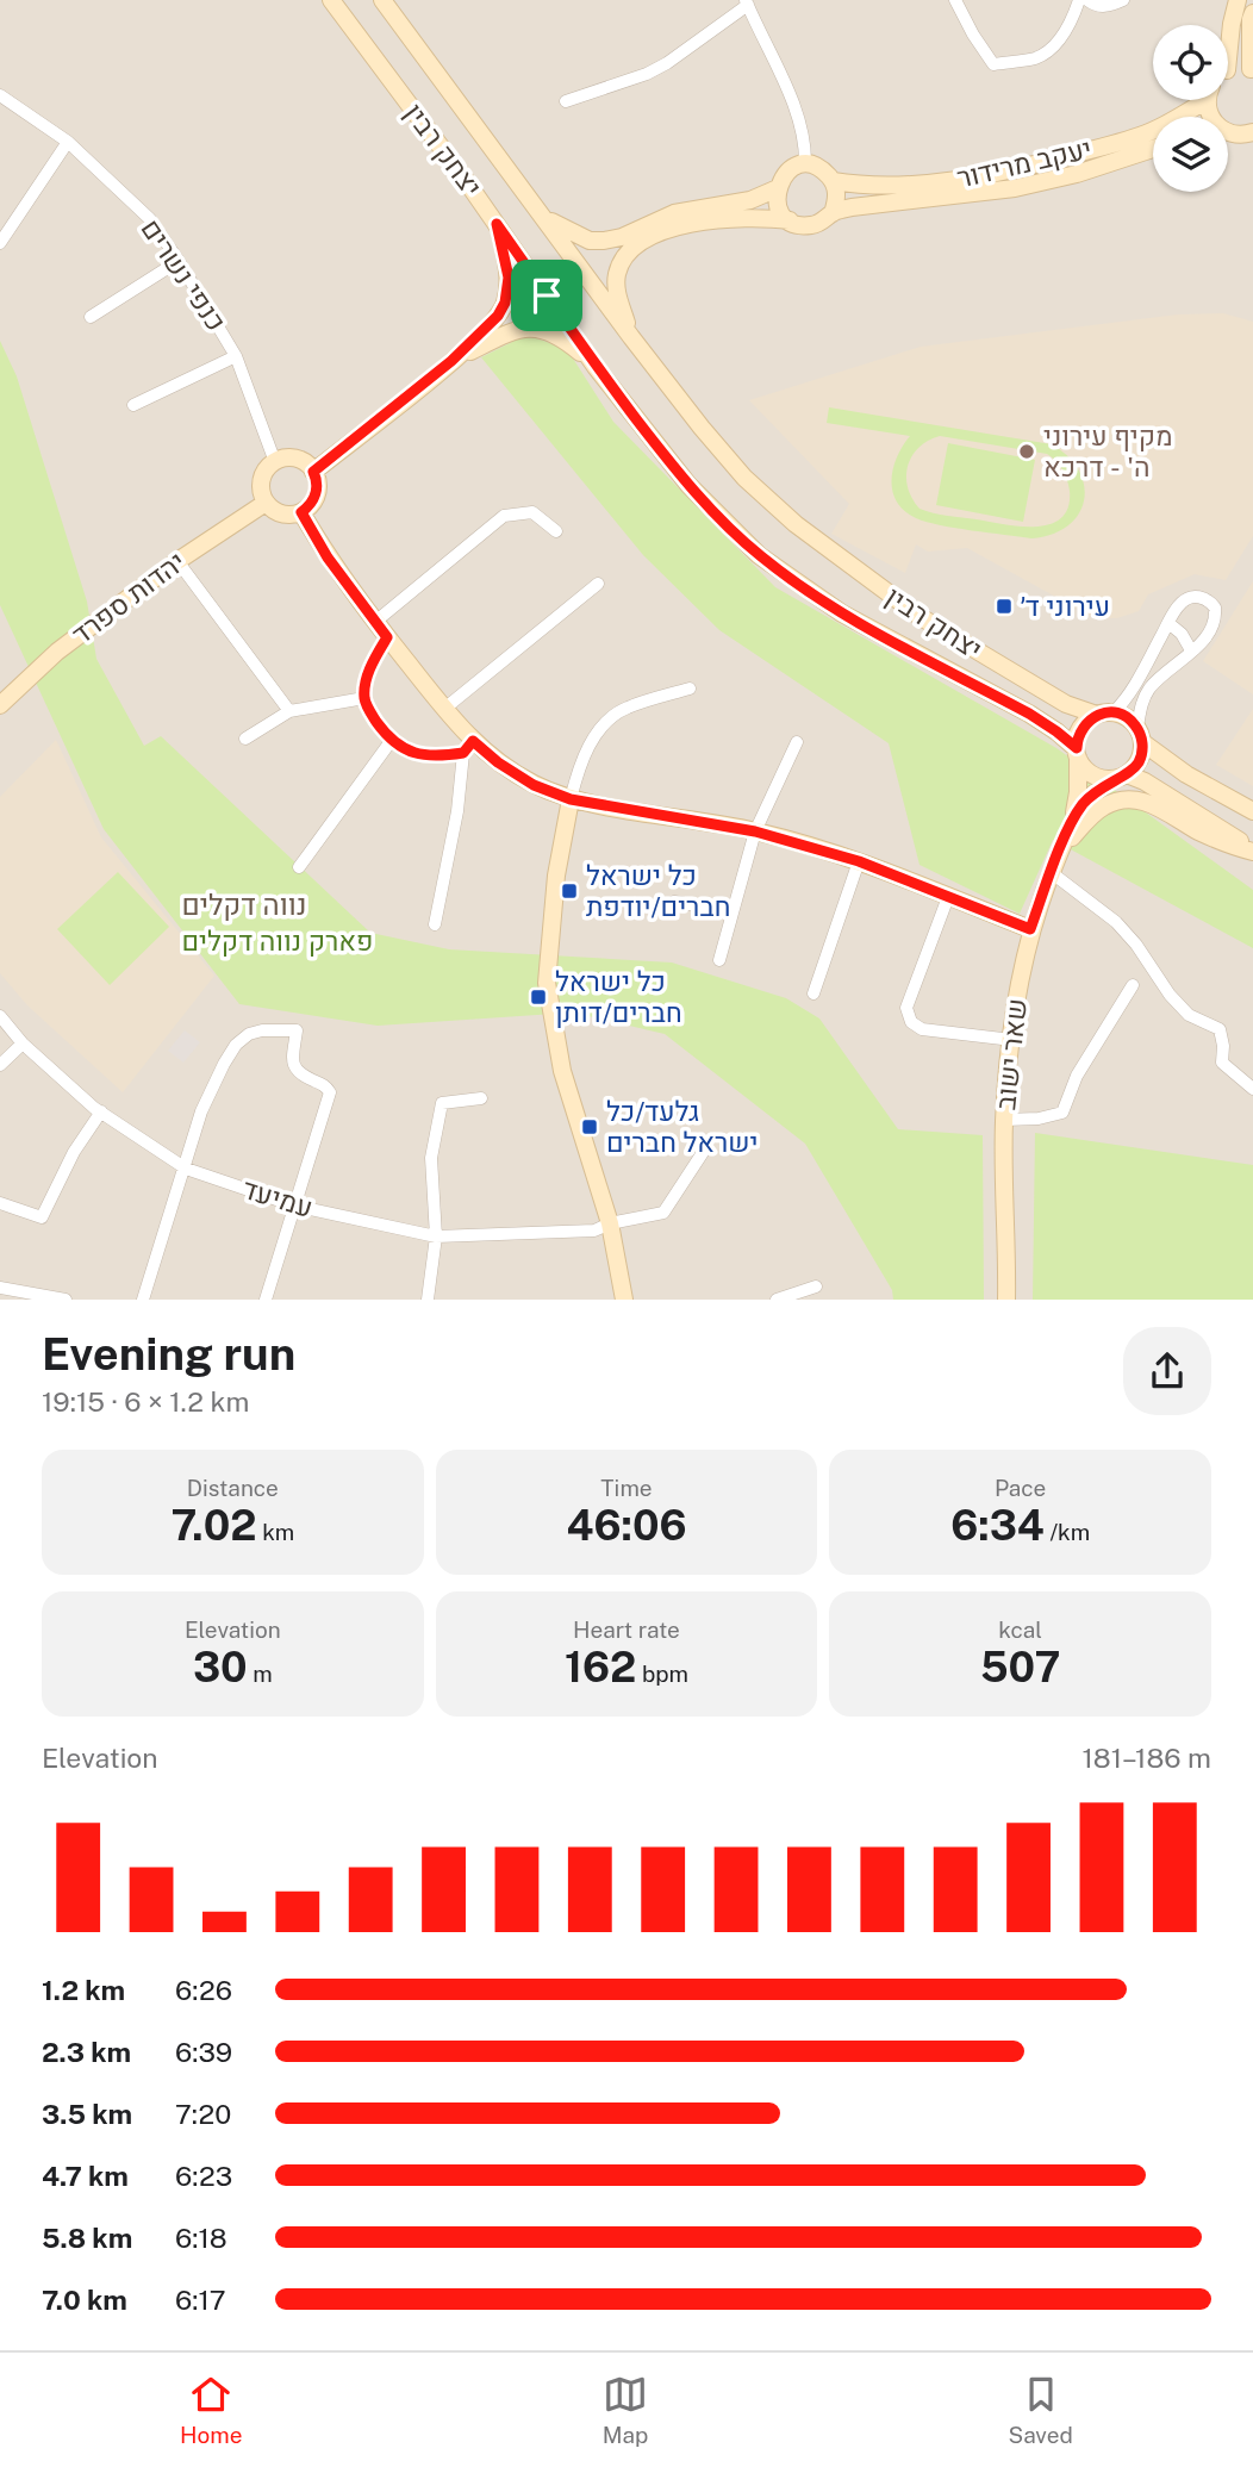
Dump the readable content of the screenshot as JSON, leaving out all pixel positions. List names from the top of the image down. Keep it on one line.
{"streets":{"street":["יצחק רבין","יעקב מרידור","כנפי נשרים","יהדות ספרד","שאר ישוב","עמיעד"]},"crossings":[["יצחק רבין","שאר ישוב"],["כנפי נשרים","יהדות ספרד"]],"districts":["נווה דקלים"],"parks":["פארק נווה דקלים"],"places":{"other":["מקיף עירוני ה' - דרכא"],"transit":["עירוני ד׳","כל ישראל חברים/יודפת","כל ישראל חברים/דותן","גלעד/כל ישראל חברים"]},"page":{"heading":["Evening run","19:15 · 6 × 1.2 km"],"stats":[["Distance","7.02 km"],["Time","46:06"],["Pace","6:34 /km"],["Elevation","30 m"],["Heart rate","162 bpm"],["kcal","507"]],"chart":["Elevation","181–186 m"],"list":[{"name":"1.2 km","note":"6:26"},{"name":"2.3 km","note":"6:39"},{"name":"3.5 km","note":"7:20"},{"name":"4.7 km","note":"6:23"},{"name":"5.8 km","note":"6:18"},{"name":"7.0 km","note":"6:17"}],"tabs":["Home","Map","Saved"]}}
